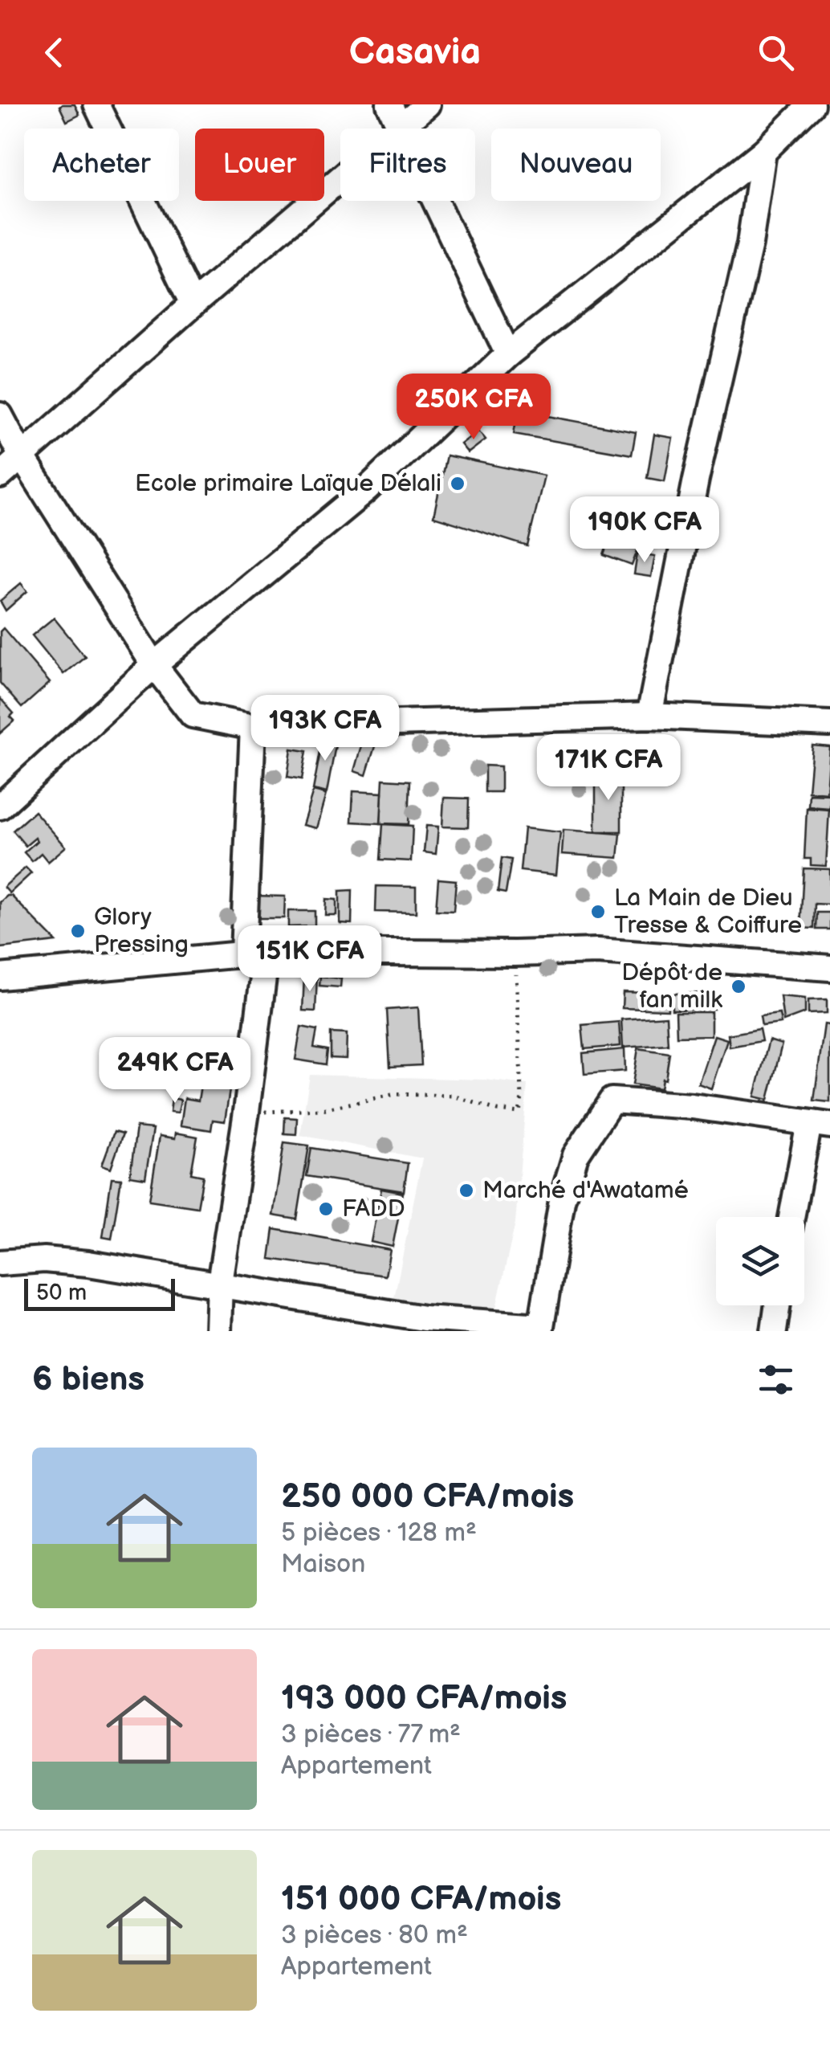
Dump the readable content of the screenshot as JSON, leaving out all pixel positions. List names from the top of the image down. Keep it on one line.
{"places":["Ecole primaire Laïque Délali","La Main de Dieu Tresse & Coiffure","Glory Pressing","Dépôt de fan milk","Marché d'Awatamé","FADD"],"scale_bar":"50 m","page":{"header":"Casavia","chip":["Acheter","Louer","Filtres","Nouveau"],"price":["250K CFA","190K CFA","193K CFA","171K CFA","151K CFA","249K CFA"],"scale":"50 m","heading":"6 biens","list":[{"name":"250 000 CFA/mois","note":"5 pièces · 128 m² · Maison"},{"name":"193 000 CFA/mois","note":"3 pièces · 77 m² · Appartement"},{"name":"151 000 CFA/mois","note":"3 pièces · 80 m² · Appartement"}]}}
